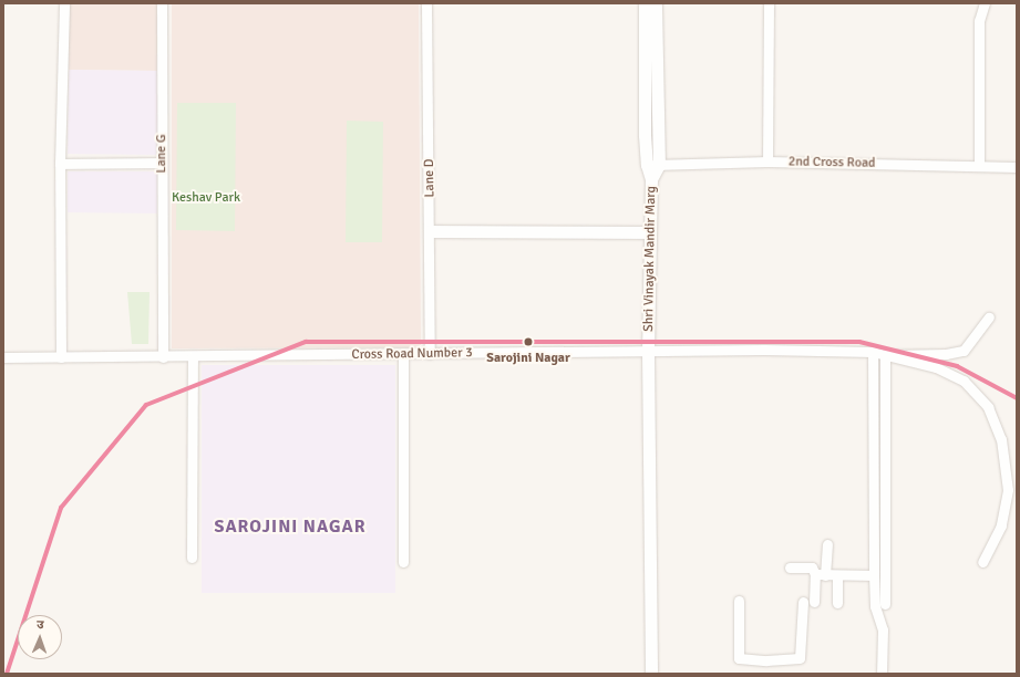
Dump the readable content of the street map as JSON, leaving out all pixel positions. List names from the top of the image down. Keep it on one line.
{"streets":{"street":["Lane G","2nd Cross Road","Lane D","Shri Vinayak Mandir Marg","Cross Road Number 3"]},"crossings":[["Lane G","Cross Road Number 3"],["2nd Cross Road","Shri Vinayak Mandir Marg"],["Lane D","Cross Road Number 3"],["Shri Vinayak Mandir Marg","Cross Road Number 3"]],"districts":["SAROJINI NAGAR"],"parks":["Keshav Park"],"places":["Sarojini Nagar"],"north":"top"}
